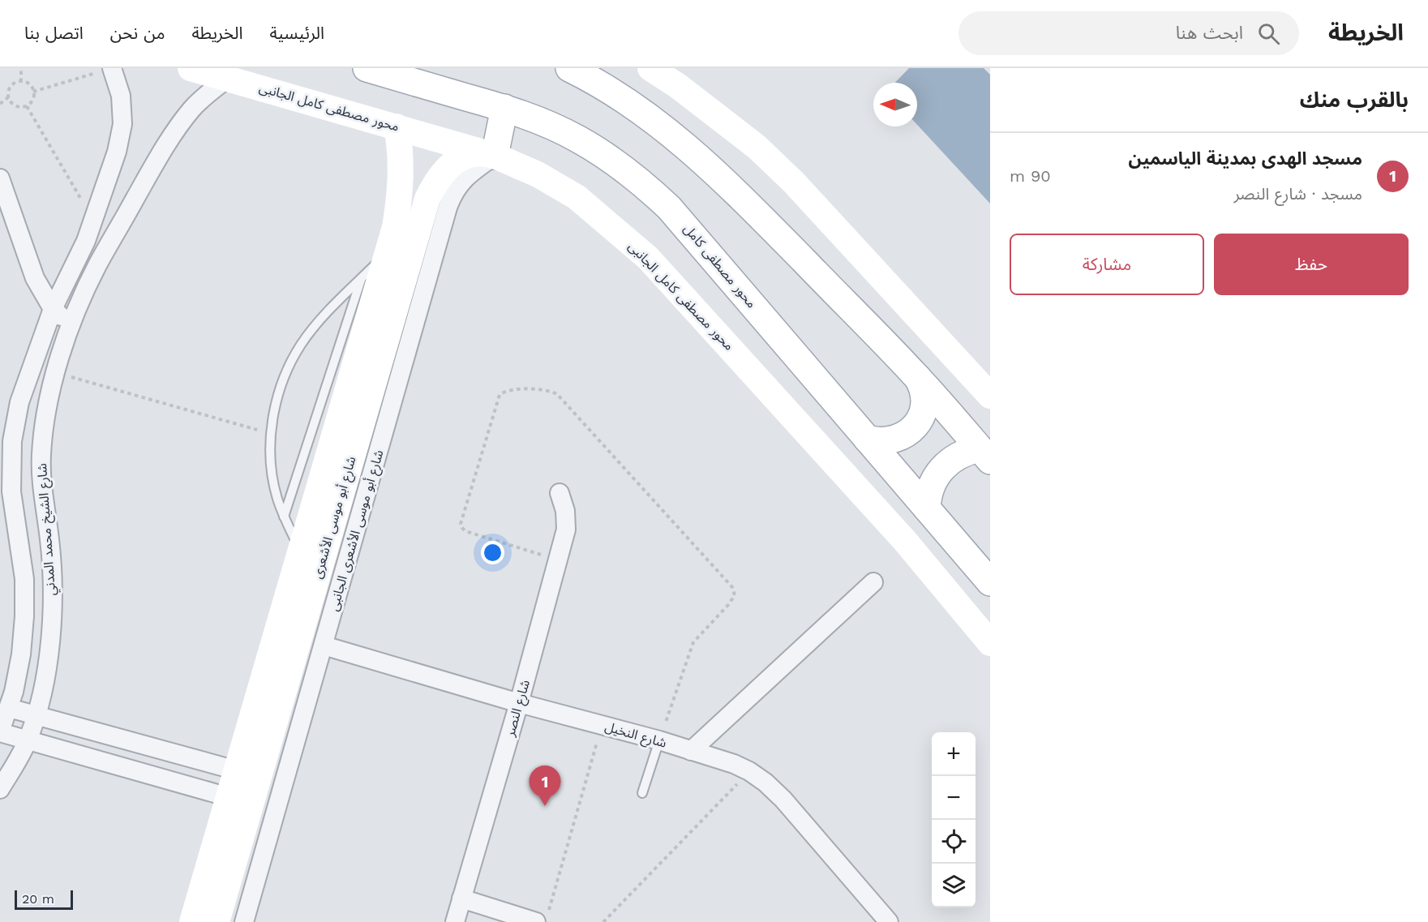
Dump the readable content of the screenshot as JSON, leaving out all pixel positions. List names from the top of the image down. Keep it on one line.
{"streets":{"main road":["محور مصطفى كامل"],"street":["محور مصطفى كامل الجانبى","شارع أبو موسى الأشعرى","شارع الشيخ محمد المدني","شارع أبو موسى الأشعرى الجانبى","شارع النصر","شارع النخيل"]},"crossings":[["محور مصطفى كامل الجانبى","شارع أبو موسى الأشعرى"],["محور مصطفى كامل الجانبى","شارع الشيخ محمد المدني"],["محور مصطفى كامل الجانبى","شارع أبو موسى الأشعرى الجانبى"],["شارع أبو موسى الأشعرى","شارع أبو موسى الأشعرى الجانبى"],["شارع أبو موسى الأشعرى الجانبى","شارع النخيل"],["شارع النصر","شارع النخيل"]],"scale_bar":"20 m","north":"left","page":{"header":"الخريطة","search":"ابحث هنا","nav":["الرئيسية","الخريطة","من نحن","اتصل بنا"],"heading":"بالقرب منك","list":[{"mark":"1","name":"مسجد الهدى بمدينة الياسمين","note":"مسجد · شارع النصر","value":"90 m"}],"buttons":["حفظ","مشاركة"],"map_buttons":["+","−"],"pins":"1","scale":"20 m"}}
